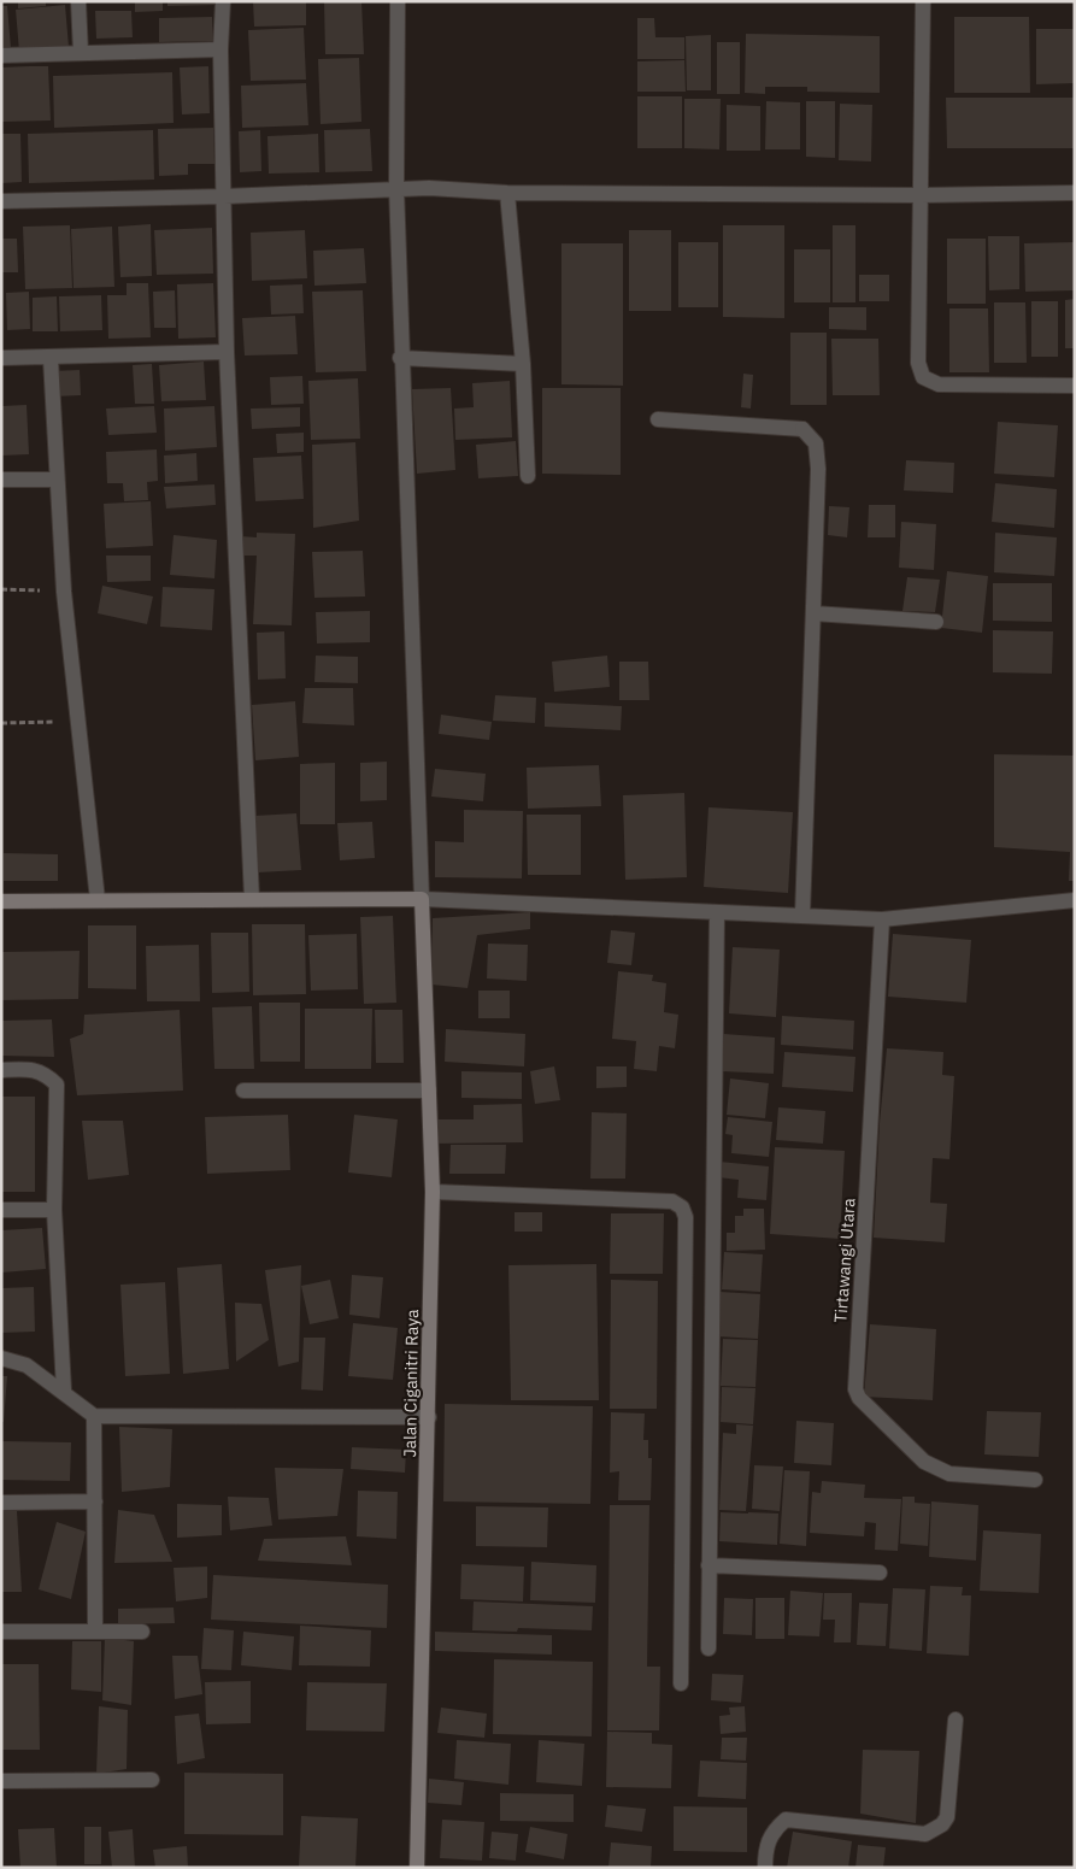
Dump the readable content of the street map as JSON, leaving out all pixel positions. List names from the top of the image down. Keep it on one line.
{"streets":{"street":["Tirtawangi Utara","Jalan Ciganitri Raya"]}}
